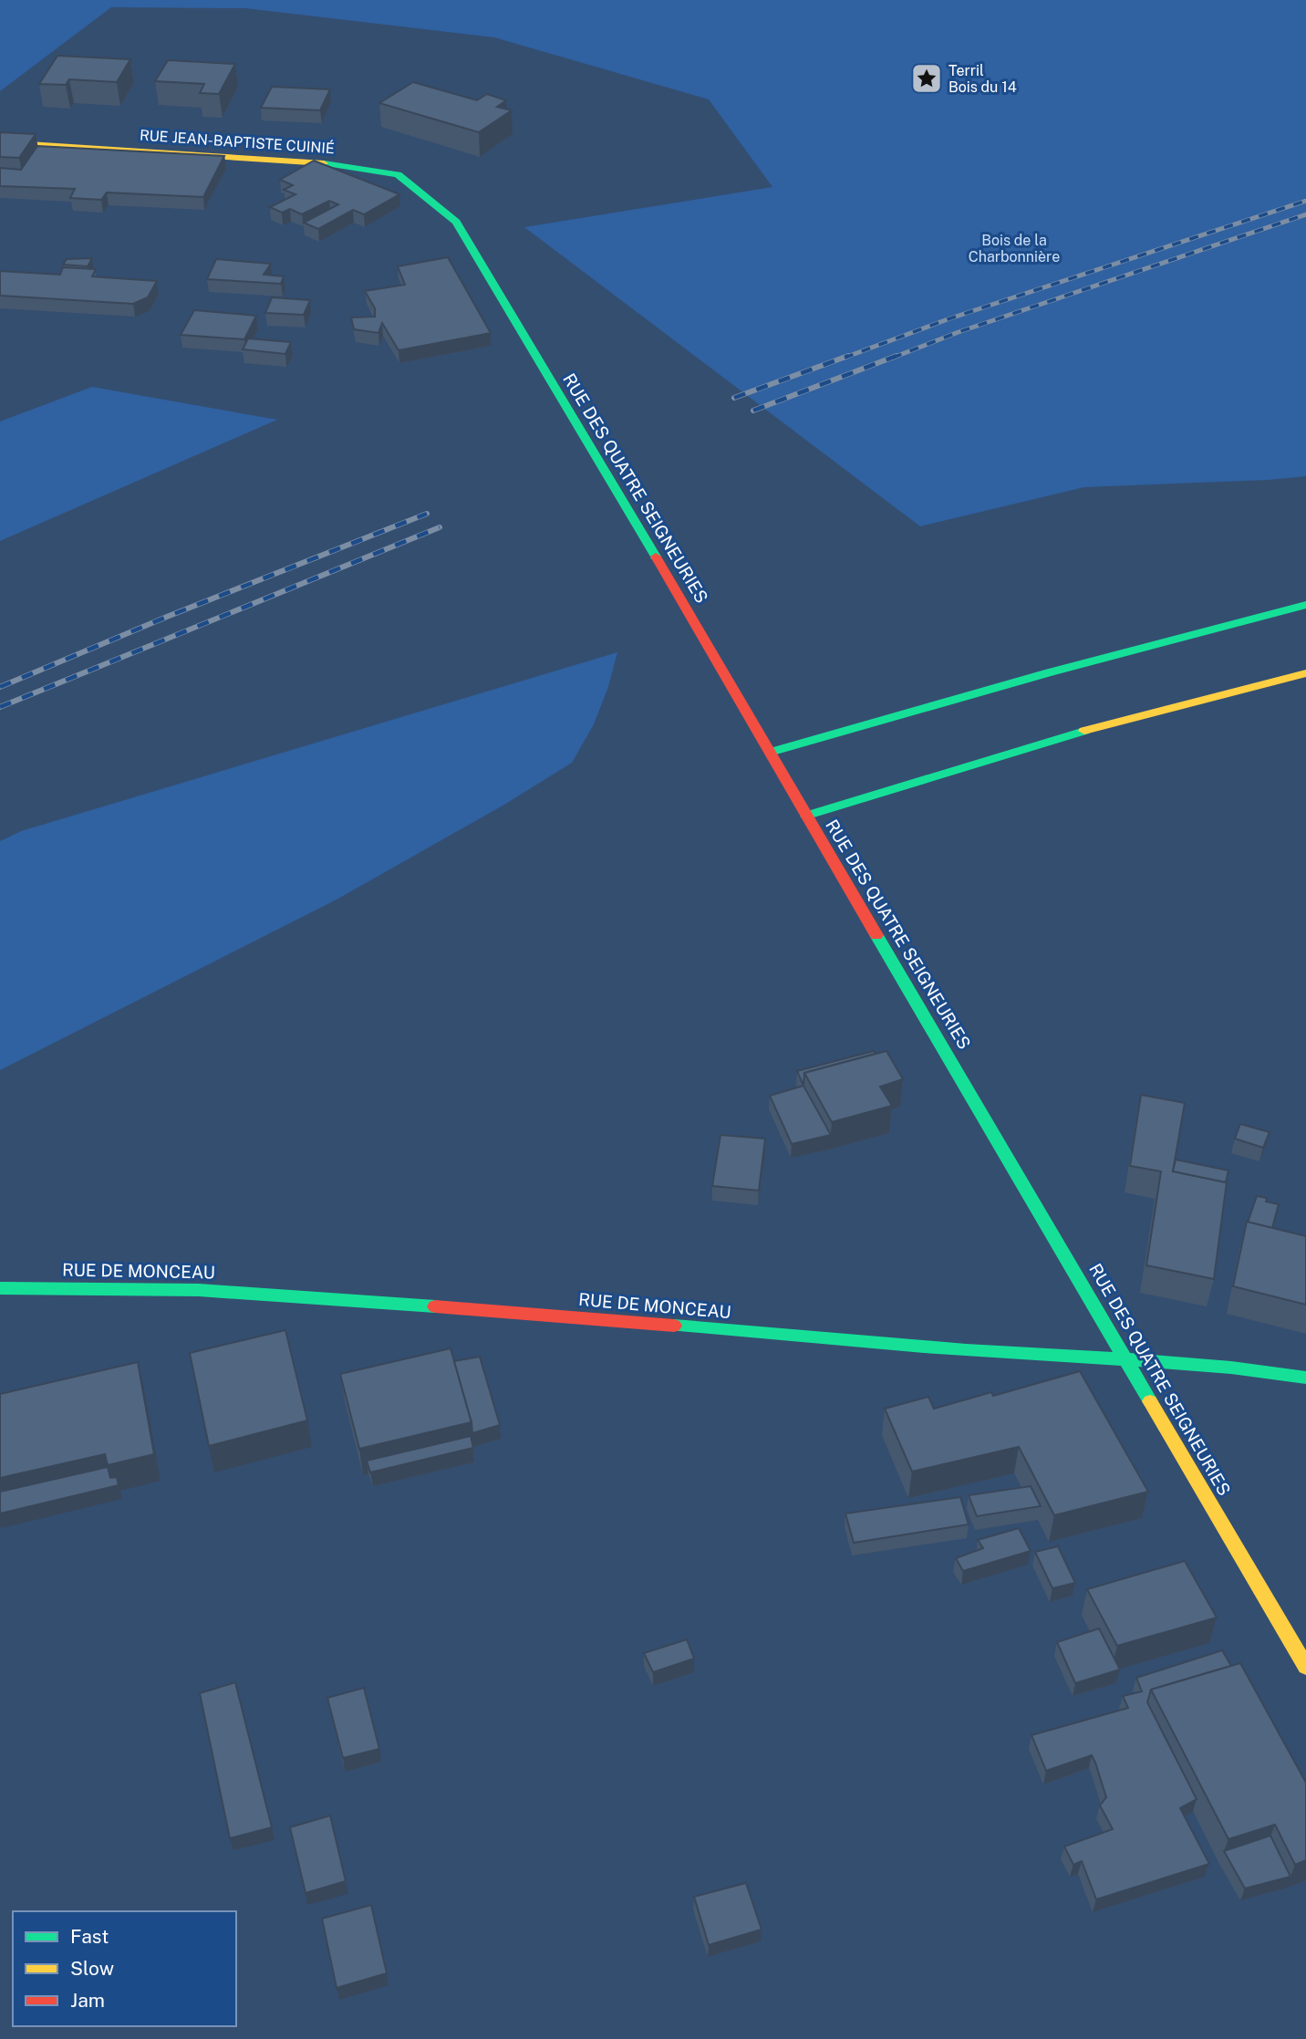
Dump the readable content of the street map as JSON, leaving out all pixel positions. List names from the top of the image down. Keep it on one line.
{"streets":{"street":["RUE JEAN-BAPTISTE CUINIÉ","RUE DES QUATRE SEIGNEURIES","RUE DE MONCEAU"]},"crossings":[["RUE JEAN-BAPTISTE CUINIÉ","RUE DES QUATRE SEIGNEURIES"],["RUE DES QUATRE SEIGNEURIES","RUE DE MONCEAU"]],"parks":["Bois de la Charbonnière"],"places":{"place":["Terril Bois du 14"]},"legend":["Fast","Slow","Jam"]}
